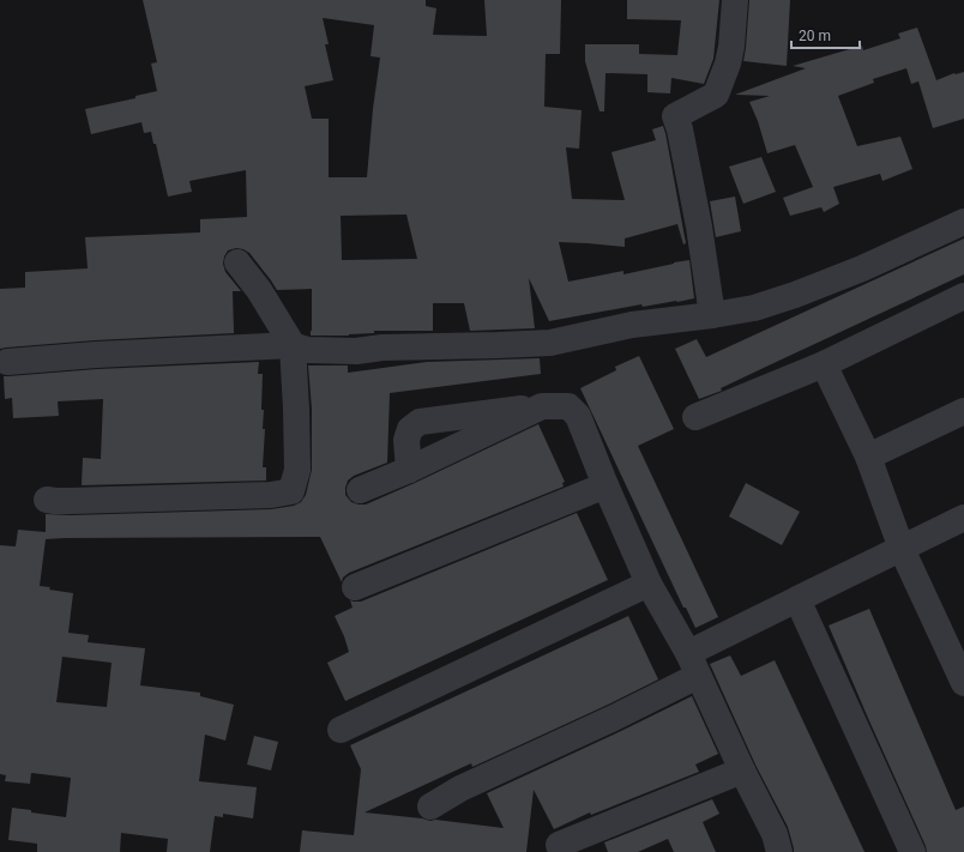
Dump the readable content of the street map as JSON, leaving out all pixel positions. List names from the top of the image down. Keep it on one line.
{"scale_bar":"20 m"}
